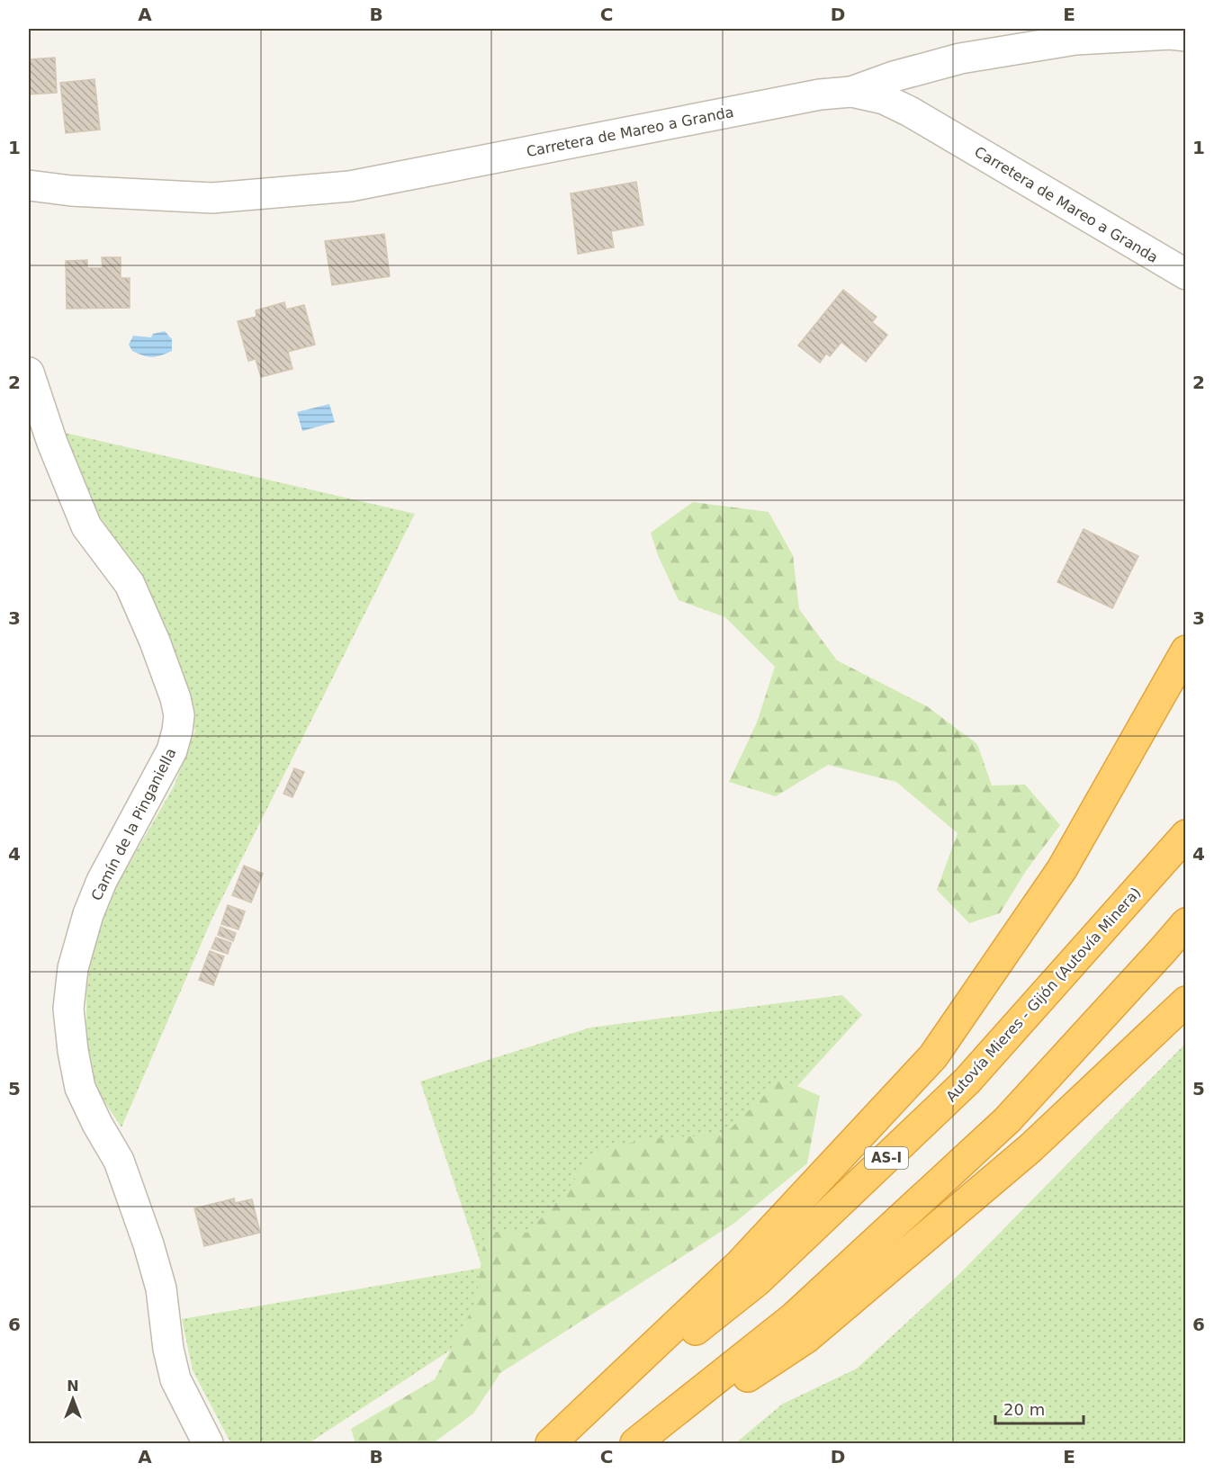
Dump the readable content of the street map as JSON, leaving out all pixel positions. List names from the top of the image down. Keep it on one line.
{"streets":{"highway":["Autovía Mieres - Gijón (Autovía Minera)","AS-I"],"street":["Carretera de Mareo a Granda","Camín de la Pinganiella"]},"scale_bar":"20 m","north":"top","grid":{"columns":["A","B","C","D","E"],"rows":["1","2","3","4","5","6"]}}
